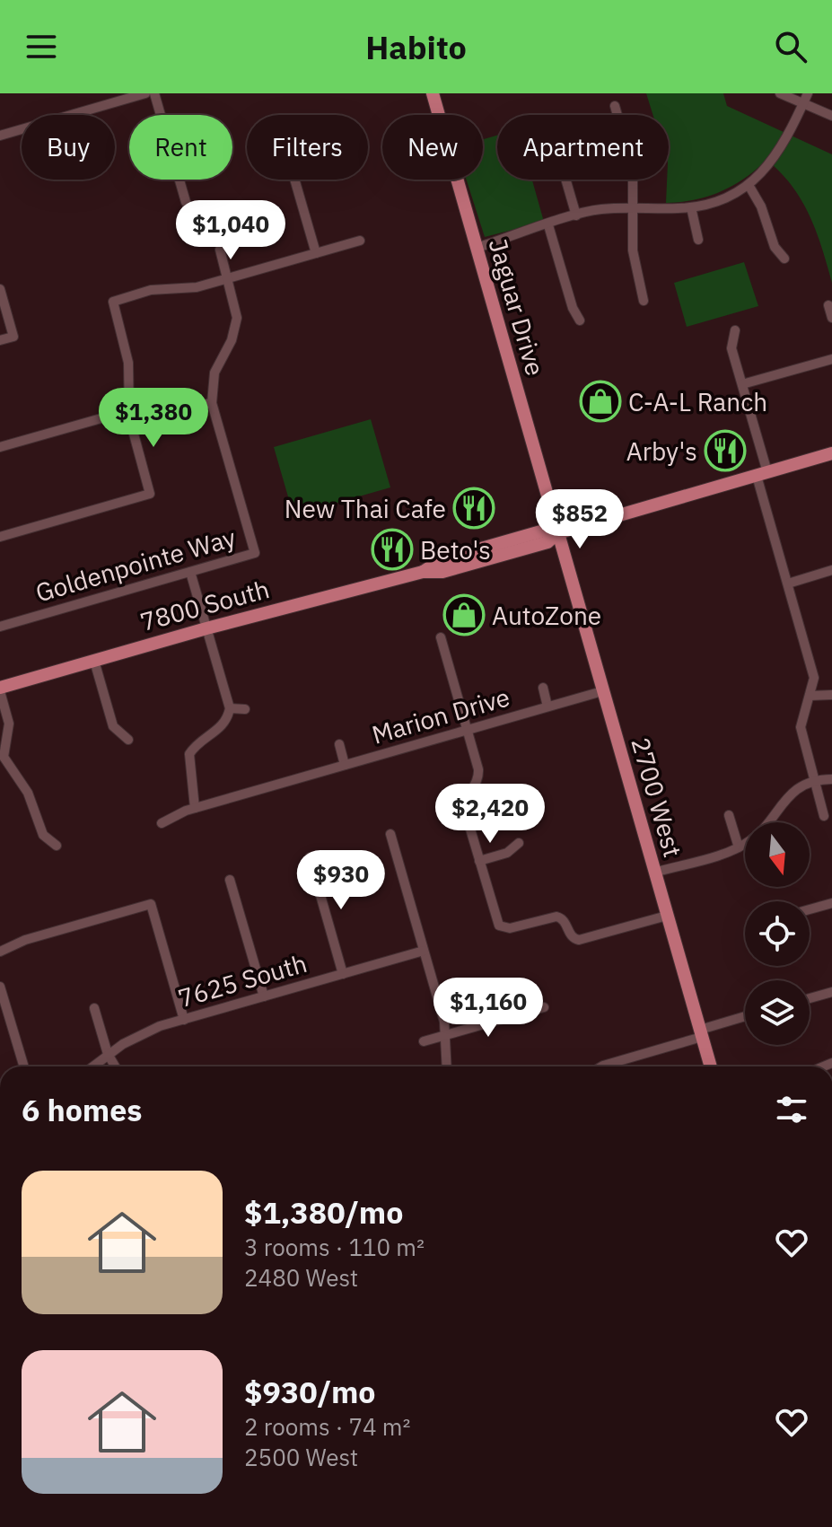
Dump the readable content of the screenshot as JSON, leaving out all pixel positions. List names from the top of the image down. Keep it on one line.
{"streets":{"main road":["Jaguar Drive","7800 South","2700 West"],"street":["Goldenpointe Way","Marion Drive","7625 South"]},"crossings":[["Jaguar Drive","7800 South"],["Jaguar Drive","2700 West"],["7800 South","2700 West"],["Marion Drive","2700 West"]],"places":{"shop":["C-A-L Ranch","AutoZone"],"restaurant":["Arby's","New Thai Cafe","Beto's"]},"north":"bottom","page":{"header":"Habito","chip":["Buy","Rent","Filters","New","Apartment"],"price":["$1,040","$1,380","$852","$2,420","$930","$1,160"],"heading":"6 homes","list":[{"name":"$1,380/mo","note":"3 rooms · 110 m² · 2480 West"},{"name":"$930/mo","note":"2 rooms · 74 m² · 2500 West"}]}}
